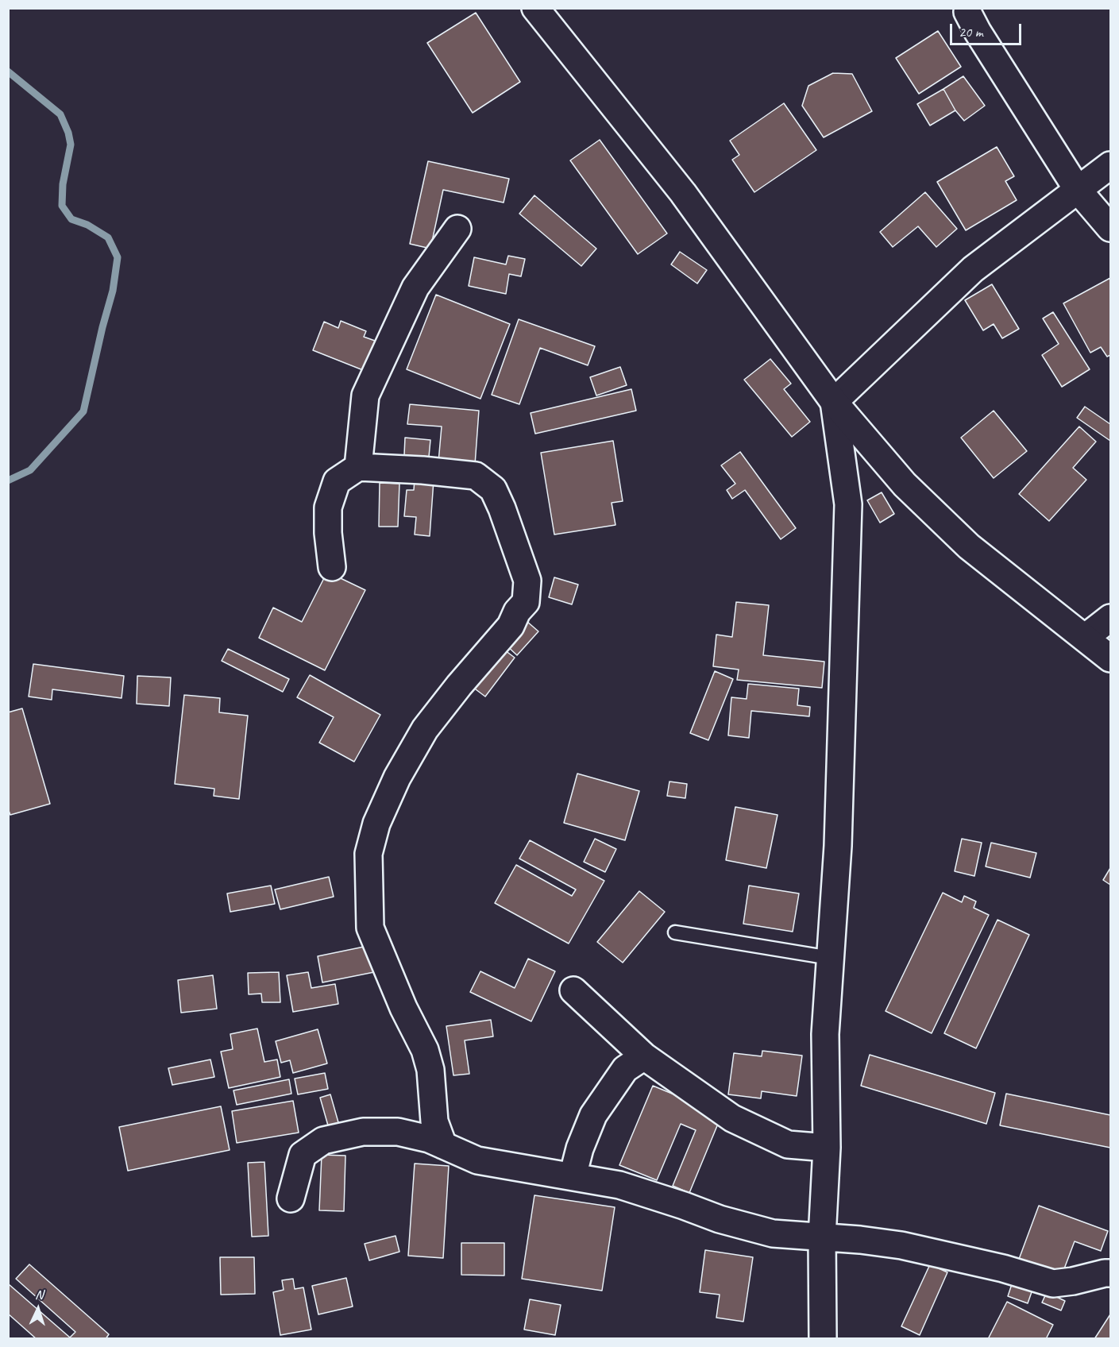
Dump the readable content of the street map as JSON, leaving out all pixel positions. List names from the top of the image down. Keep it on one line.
{"scale_bar":"20 m","north":"top"}
